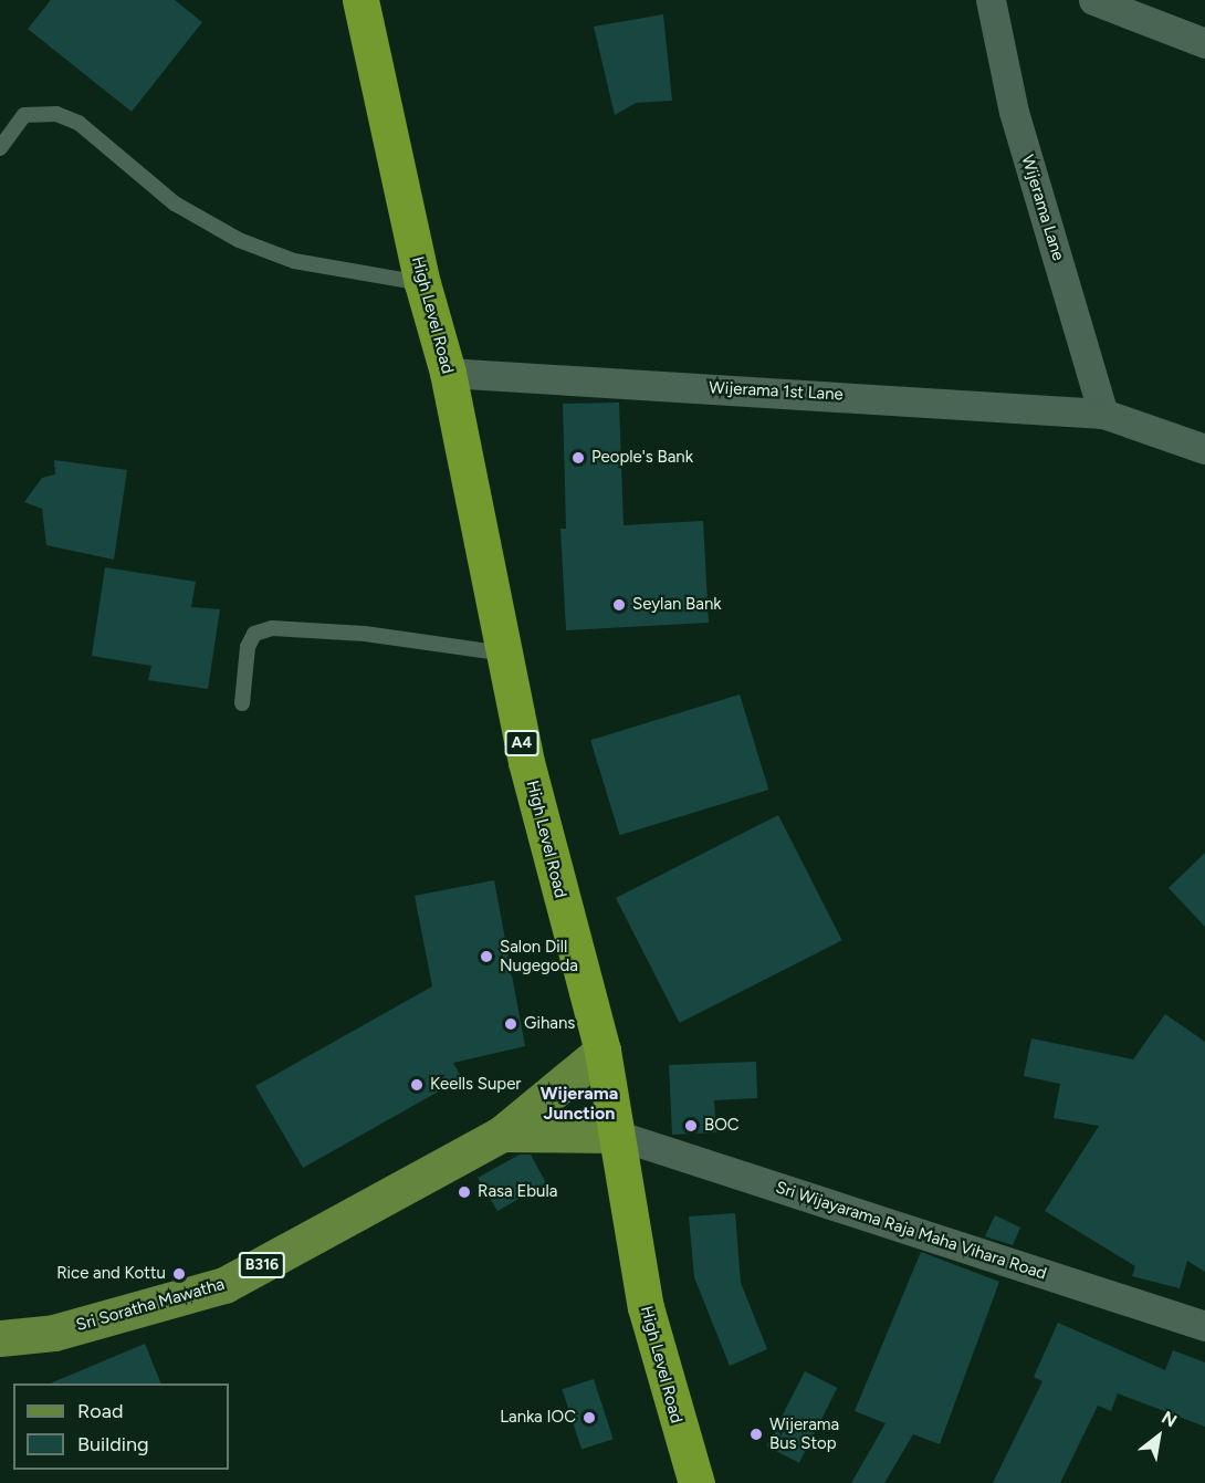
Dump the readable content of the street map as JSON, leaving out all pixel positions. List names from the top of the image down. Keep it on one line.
{"streets":{"highway":["High Level Road","A4"],"main road":["B316","Sri Soratha Mawatha"],"street":["Wijerama Lane","Wijerama 1st Lane","Sri Wijayarama Raja Maha Vihara Road"]},"crossings":[["Wijerama Lane","Wijerama 1st Lane"],["High Level Road","Wijerama 1st Lane"],["High Level Road","Sri Wijayarama Raja Maha Vihara Road"],["High Level Road","Sri Soratha Mawatha"],["Sri Wijayarama Raja Maha Vihara Road","Sri Soratha Mawatha"]],"districts":["Wijerama Junction"],"places":["People's Bank","Seylan Bank","Salon Dill Nugegoda","Gihans","Keells Super","BOC","Rasa Ebula","Rice and Kottu","Lanka IOC","Wijerama Bus Stop"],"legend":["Road","Building"],"north":"top right"}
